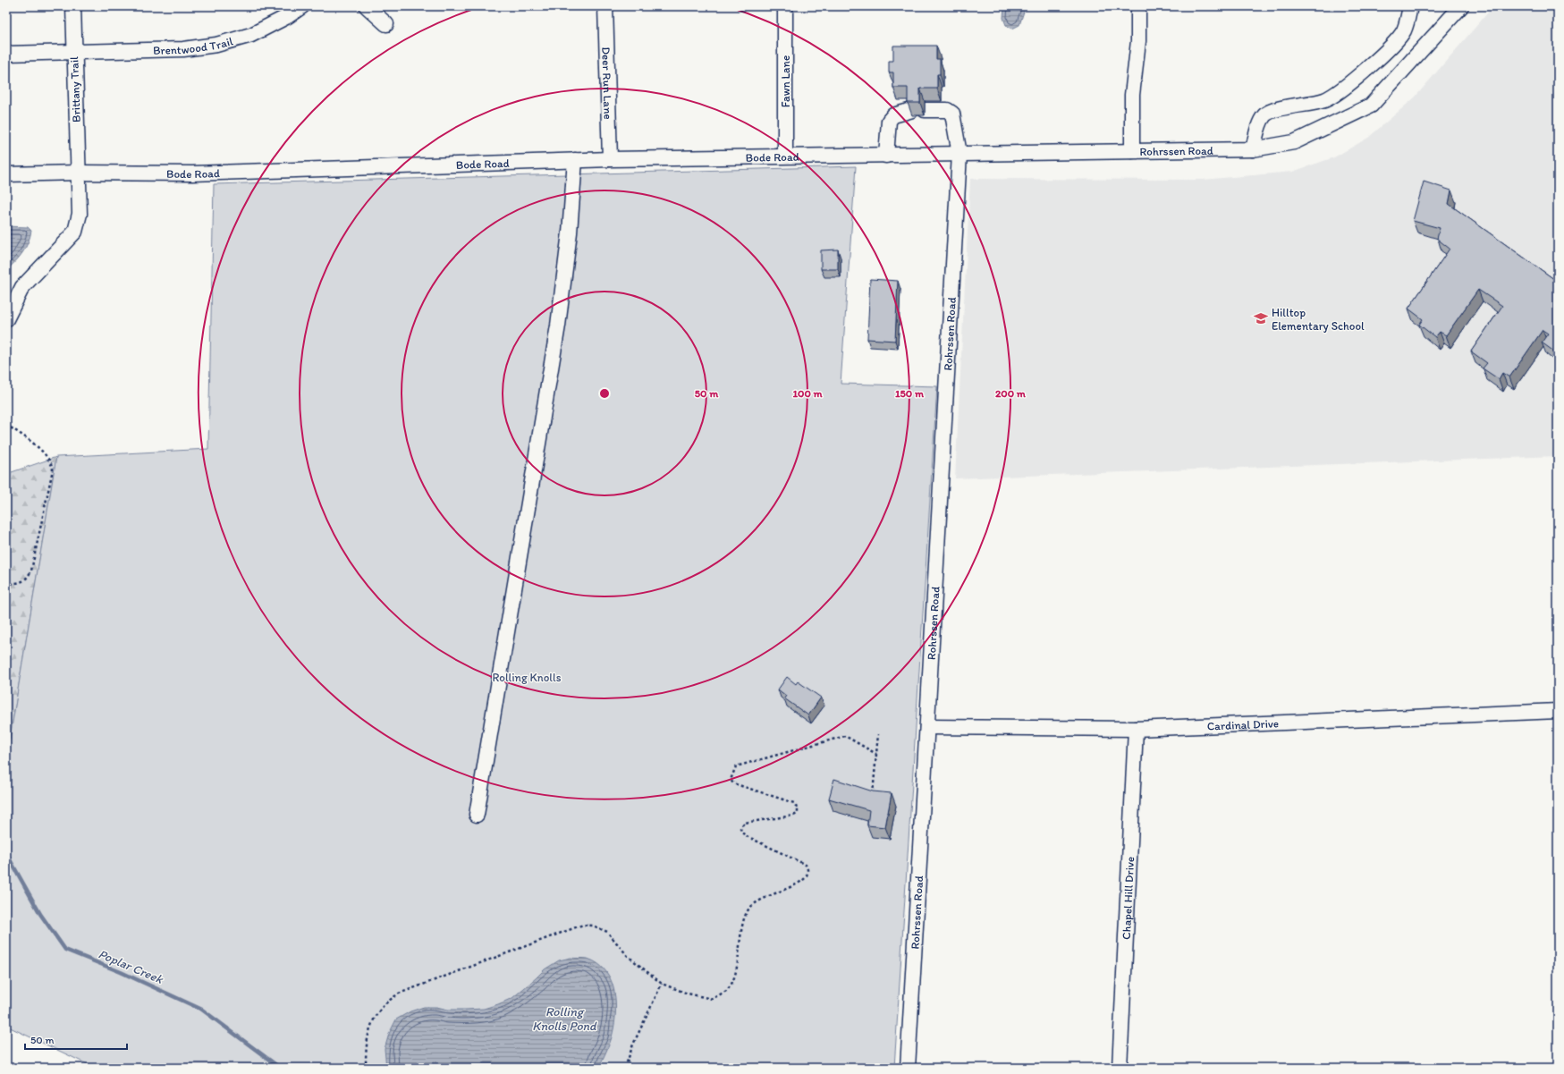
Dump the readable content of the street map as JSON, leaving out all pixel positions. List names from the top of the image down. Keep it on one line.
{"streets":{"street":["Brentwood Trail","Fawn Lane","Deer Run Lane","Brittany Trail","Rohrssen Road","Bode Road","Cardinal Drive","Chapel Hill Drive"]},"crossings":[["Brentwood Trail","Brittany Trail"],["Fawn Lane","Bode Road"],["Deer Run Lane","Bode Road"],["Brittany Trail","Bode Road"],["Rohrssen Road","Bode Road"],["Rohrssen Road","Cardinal Drive"],["Cardinal Drive","Chapel Hill Drive"]],"water":["Poplar Creek","Rolling Knolls Pond"],"parks":["Rolling Knolls"],"places":{"school or university":["Hilltop Elementary School"]},"scale_bar":"50 m","rings":["50 m","100 m","150 m","200 m"]}
